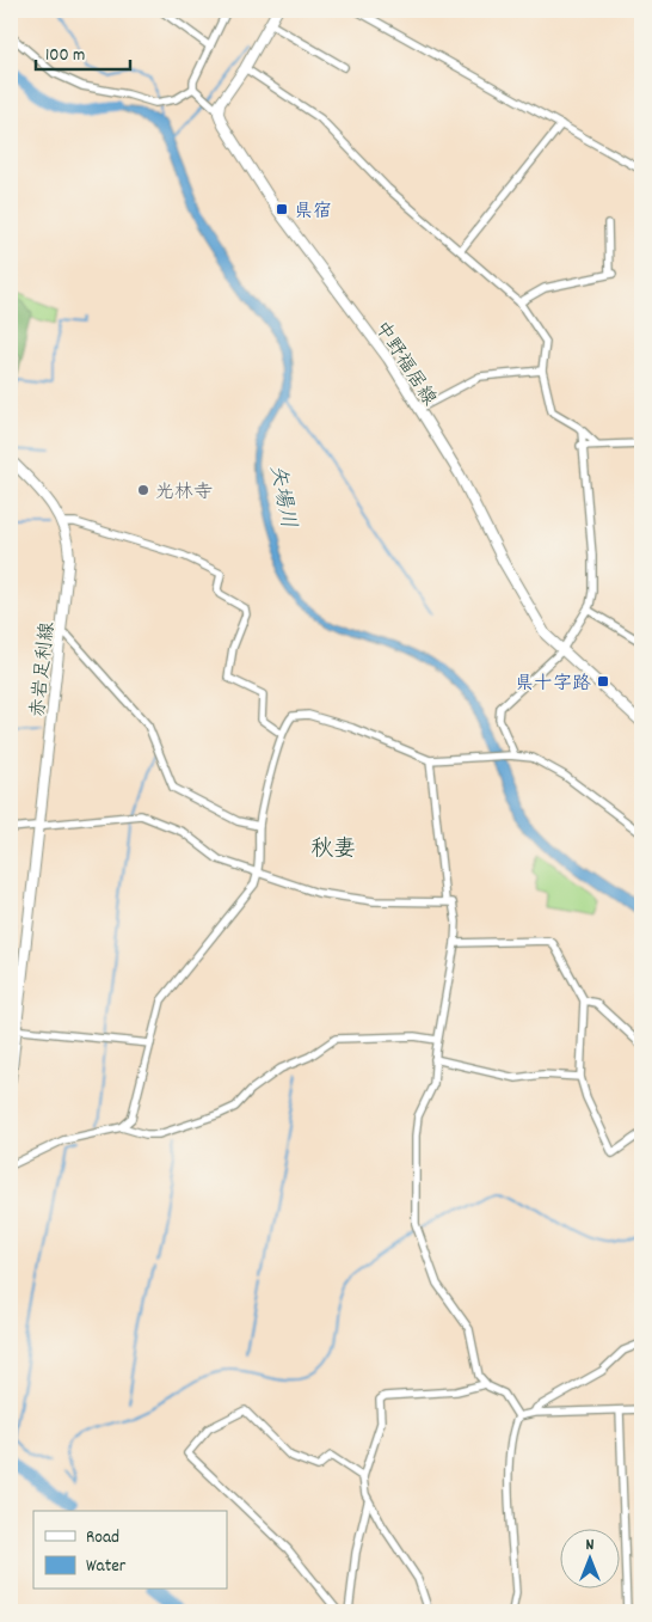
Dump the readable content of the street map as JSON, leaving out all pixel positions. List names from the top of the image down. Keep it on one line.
{"streets":{"main road":["中野福居線","赤岩足利線"]},"districts":["秋妻"],"water":["矢場川"],"places":{"transit":["県宿","県十字路"],"other":["光林寺"]},"legend":["Road","Water"],"scale_bar":"100 m","north":"top"}
